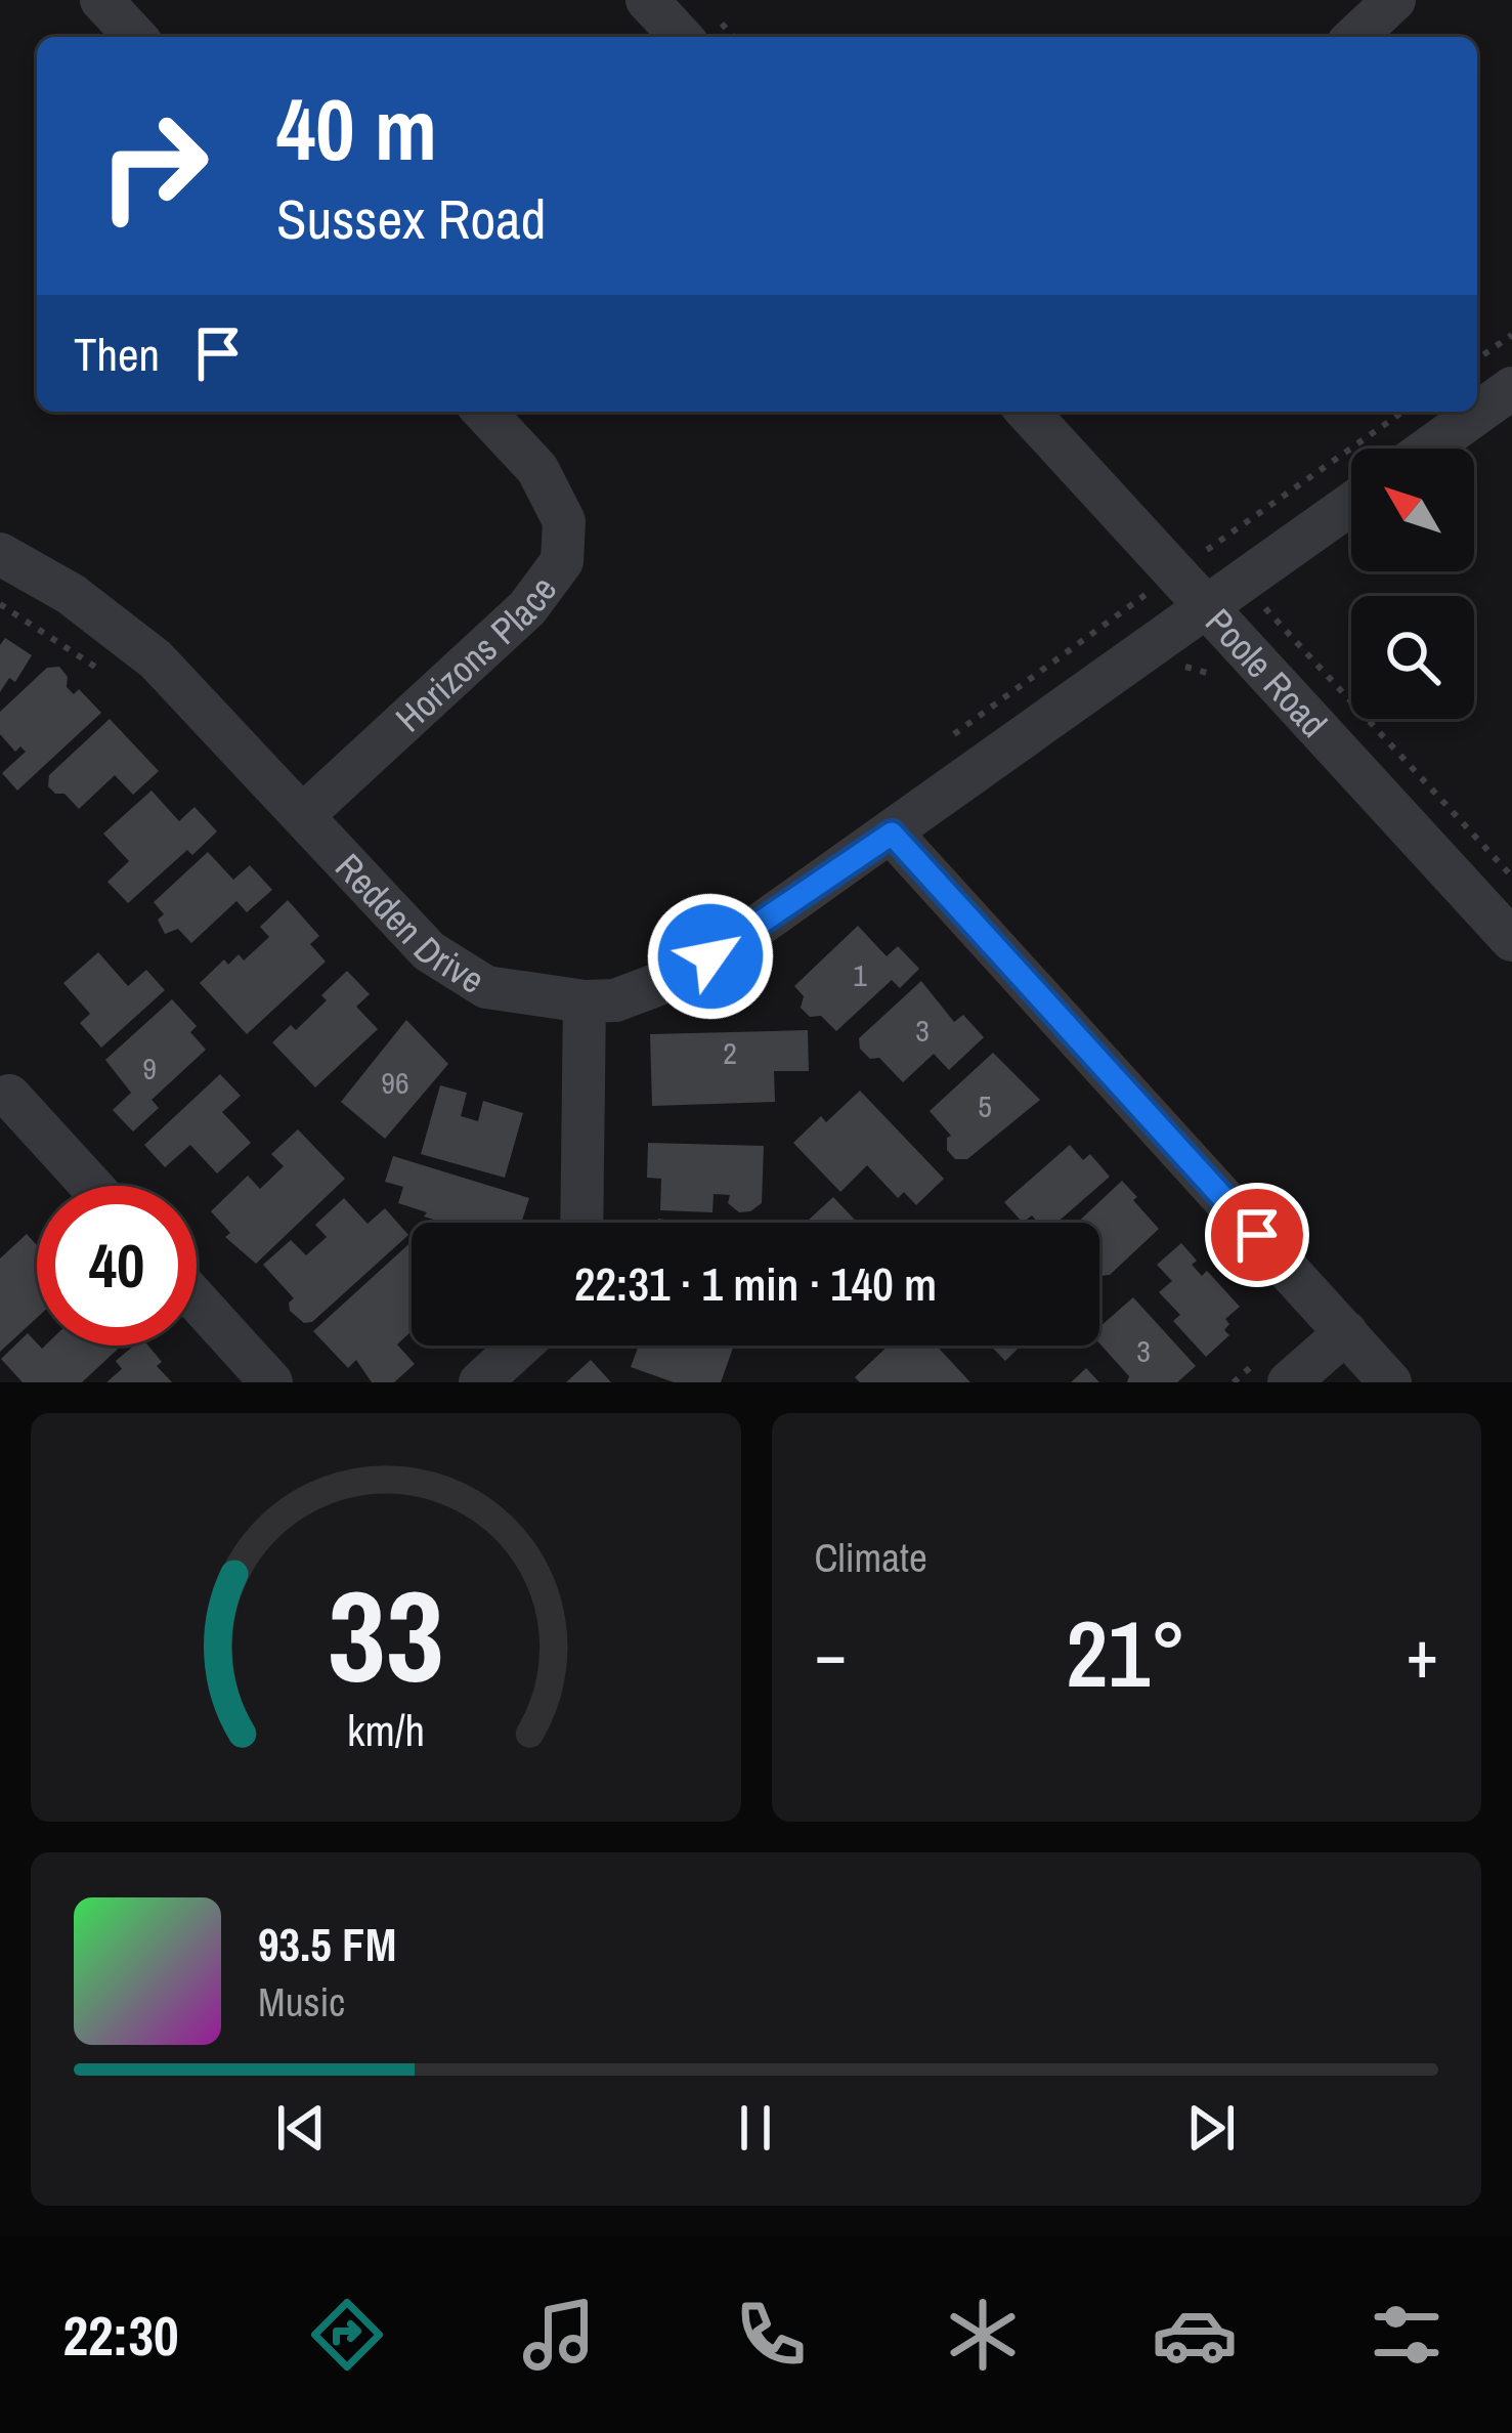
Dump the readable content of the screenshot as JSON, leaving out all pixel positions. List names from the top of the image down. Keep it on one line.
{"streets":{"street":["Horizons Place","Poole Road","Redden Drive"]},"crossings":[["Horizons Place","Redden Drive"],["Poole Road","Redden Drive"]],"house_numbers":["1","3","2","9","96","5","3"],"north":"top left","page":{"turn":["40 m","Sussex Road"],"then":"Then","limit":"40","trip":"22:31 · 1 min · 140 m","tile":"Climate","heat":["−","21°","+"],"song":["93.5 FM","Music"],"tabs":"22:30","gauge":["33","km/h"]}}
